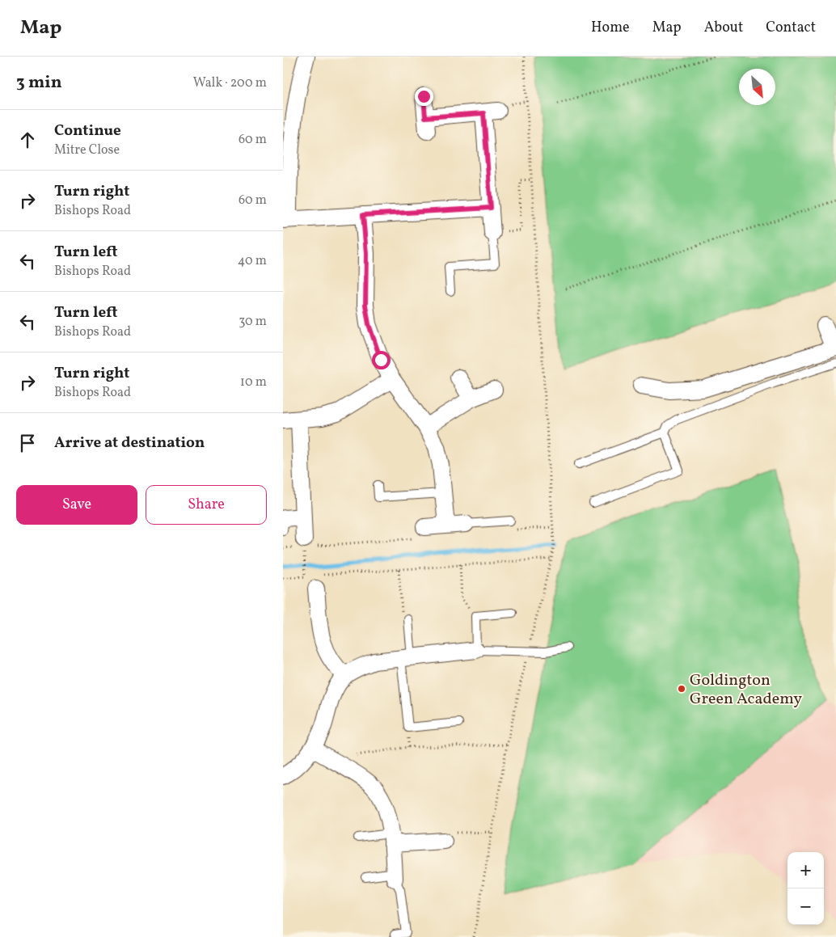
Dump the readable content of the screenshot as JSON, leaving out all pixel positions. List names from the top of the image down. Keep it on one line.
{"places":["Goldington Green Academy"],"north":"bottom right","page":{"header":"Map","nav":["Home","Map","About","Contact"],"heading":["3 min","Walk · 200 m"],"list":[["Continue","Mitre Close","60 m"],["Turn right","Bishops Road","60 m"],["Turn left","Bishops Road","40 m"],["Turn left","Bishops Road","30 m"],["Turn right","Bishops Road","10 m"],"Arrive at destination"],"buttons":["Save","Share"],"map_buttons":["+","−"]}}
